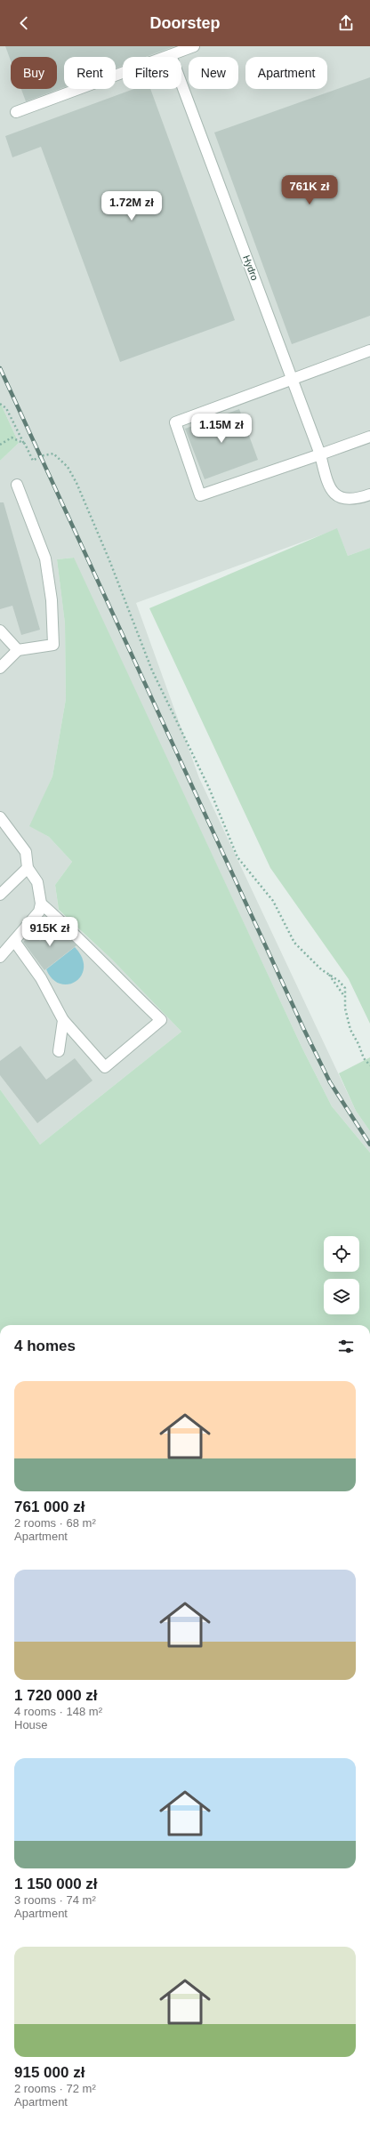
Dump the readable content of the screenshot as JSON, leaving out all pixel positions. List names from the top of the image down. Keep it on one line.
{"streets":{"lane":["Hydro"]},"page":{"header":"Doorstep","chip":["Buy","Rent","Filters","New","Apartment"],"price":["761K zł","1.72M zł","1.15M zł","915K zł"],"heading":"4 homes","list":[{"name":"761 000 zł","note":"2 rooms · 68 m² · Apartment"},{"name":"1 720 000 zł","note":"4 rooms · 148 m² · House"},{"name":"1 150 000 zł","note":"3 rooms · 74 m² · Apartment"},{"name":"915 000 zł","note":"2 rooms · 72 m² · Apartment"}]}}
